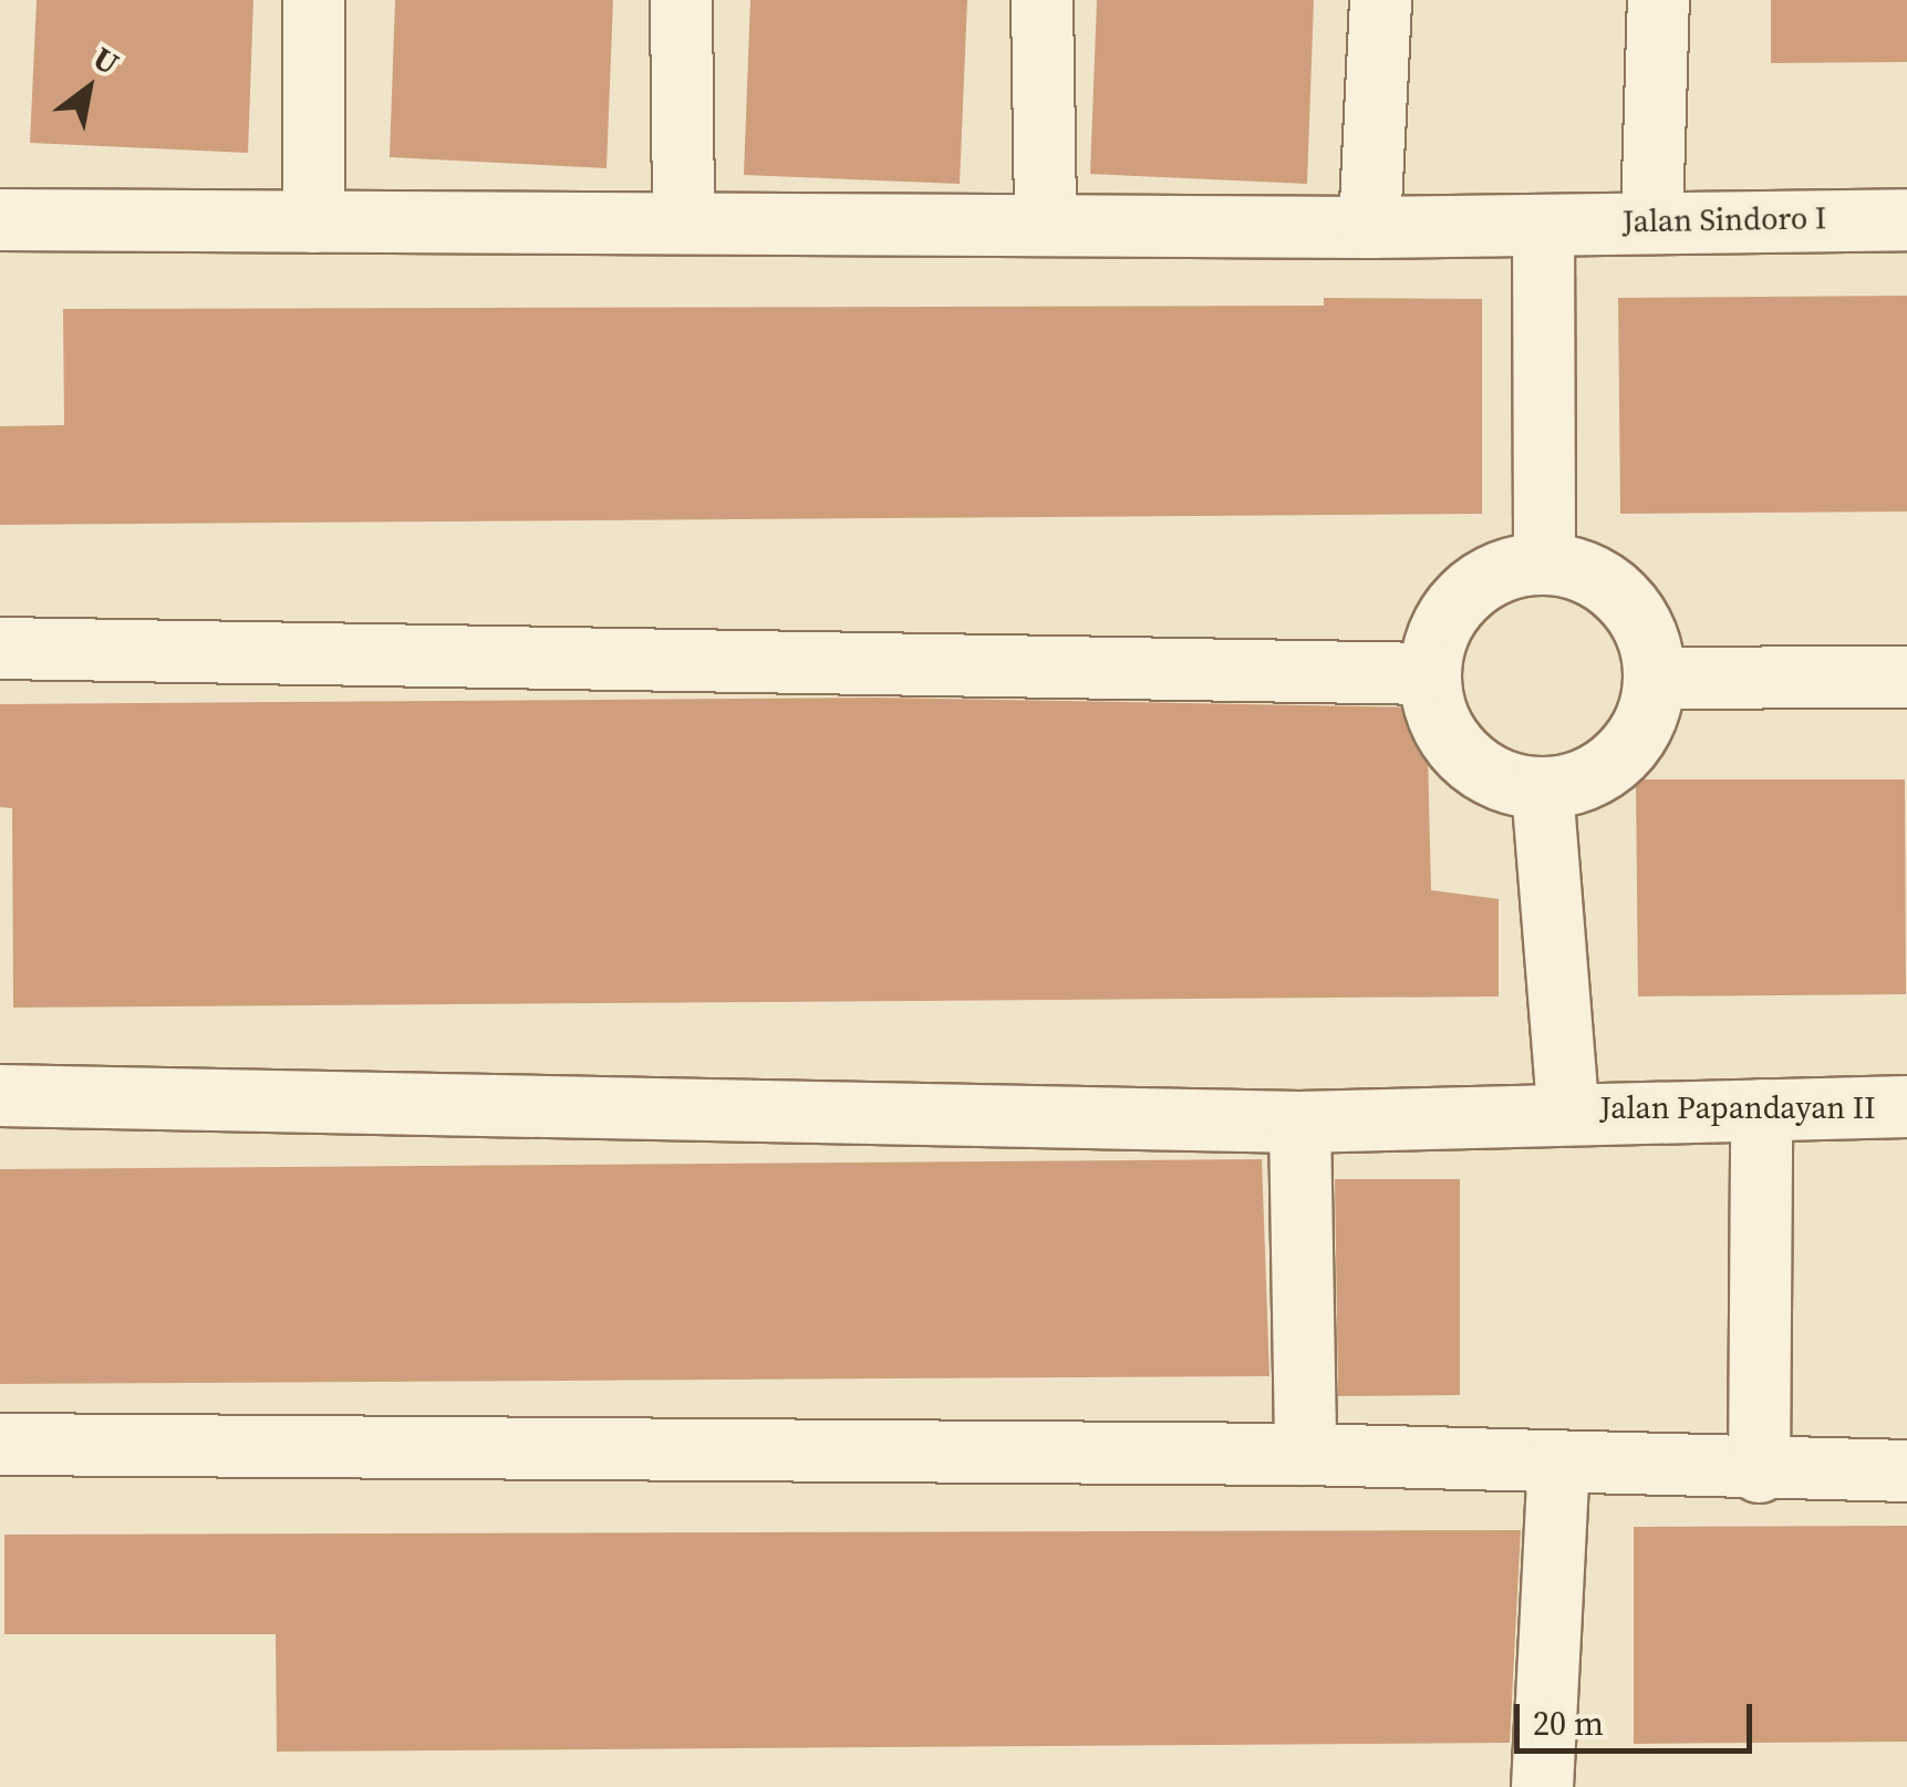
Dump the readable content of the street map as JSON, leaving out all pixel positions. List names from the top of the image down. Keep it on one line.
{"streets":{"street":["Jalan Sindoro I","Jalan Papandayan II"]},"scale_bar":"20 m","north":"top right"}
